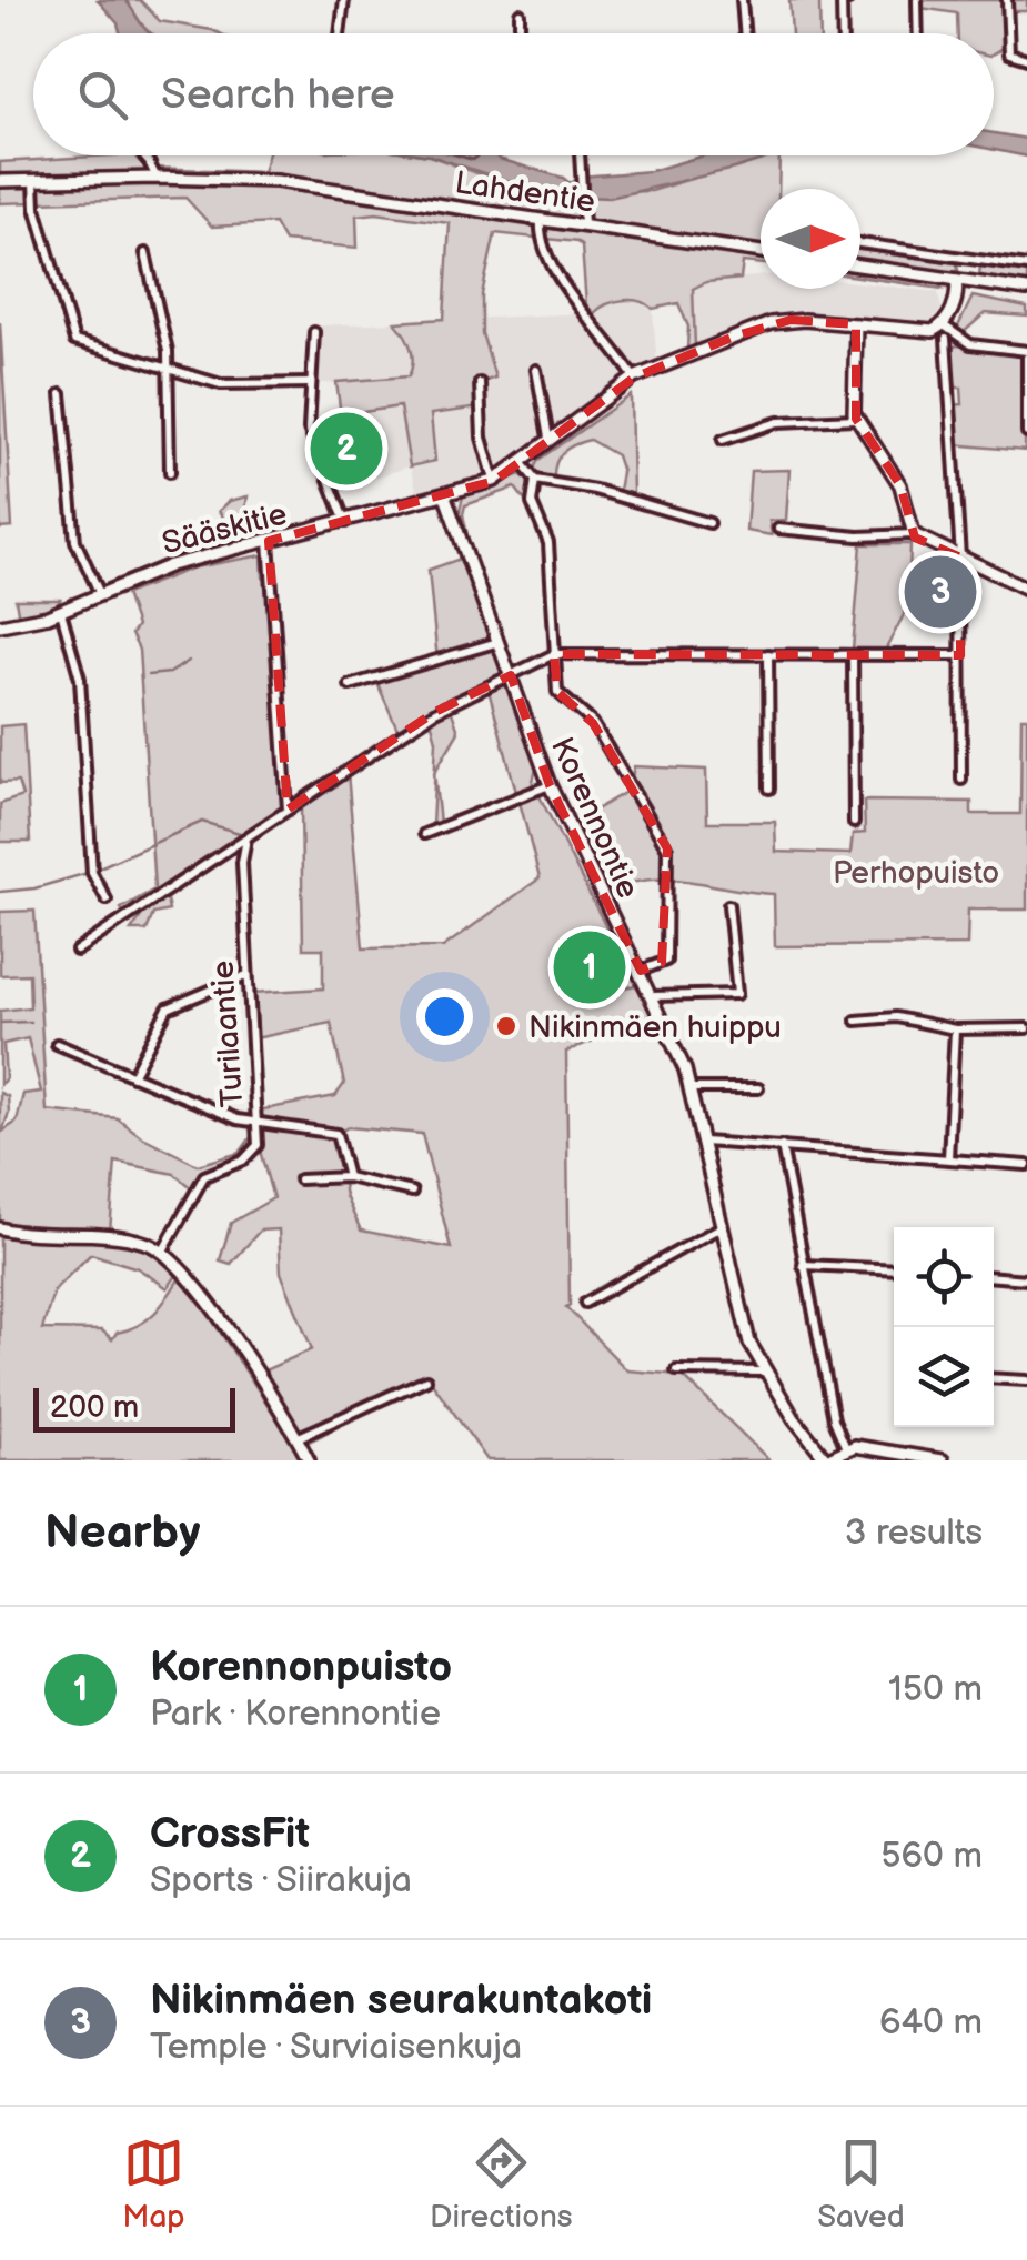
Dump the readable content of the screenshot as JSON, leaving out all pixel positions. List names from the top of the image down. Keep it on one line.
{"streets":{"street":["Lahdentie","Sääskitie","Korennontie","Turilaantie"]},"crossings":[["Sääskitie","Korennontie"]],"parks":["Perhopuisto"],"places":["Nikinmäen huippu"],"scale_bar":"200 m","north":"right","page":{"search":"Search here","pins":["2","3","1"],"scale":"200 m","heading":["Nearby","3 results"],"list":[{"mark":"1","name":"Korennonpuisto","note":"Park · Korennontie","value":"150 m"},{"mark":"2","name":"CrossFit","note":"Sports · Siirakuja","value":"560 m"},{"mark":"3","name":"Nikinmäen seurakuntakoti","note":"Temple · Surviaisenkuja","value":"640 m"}],"nav":["Map","Directions","Saved"]}}
